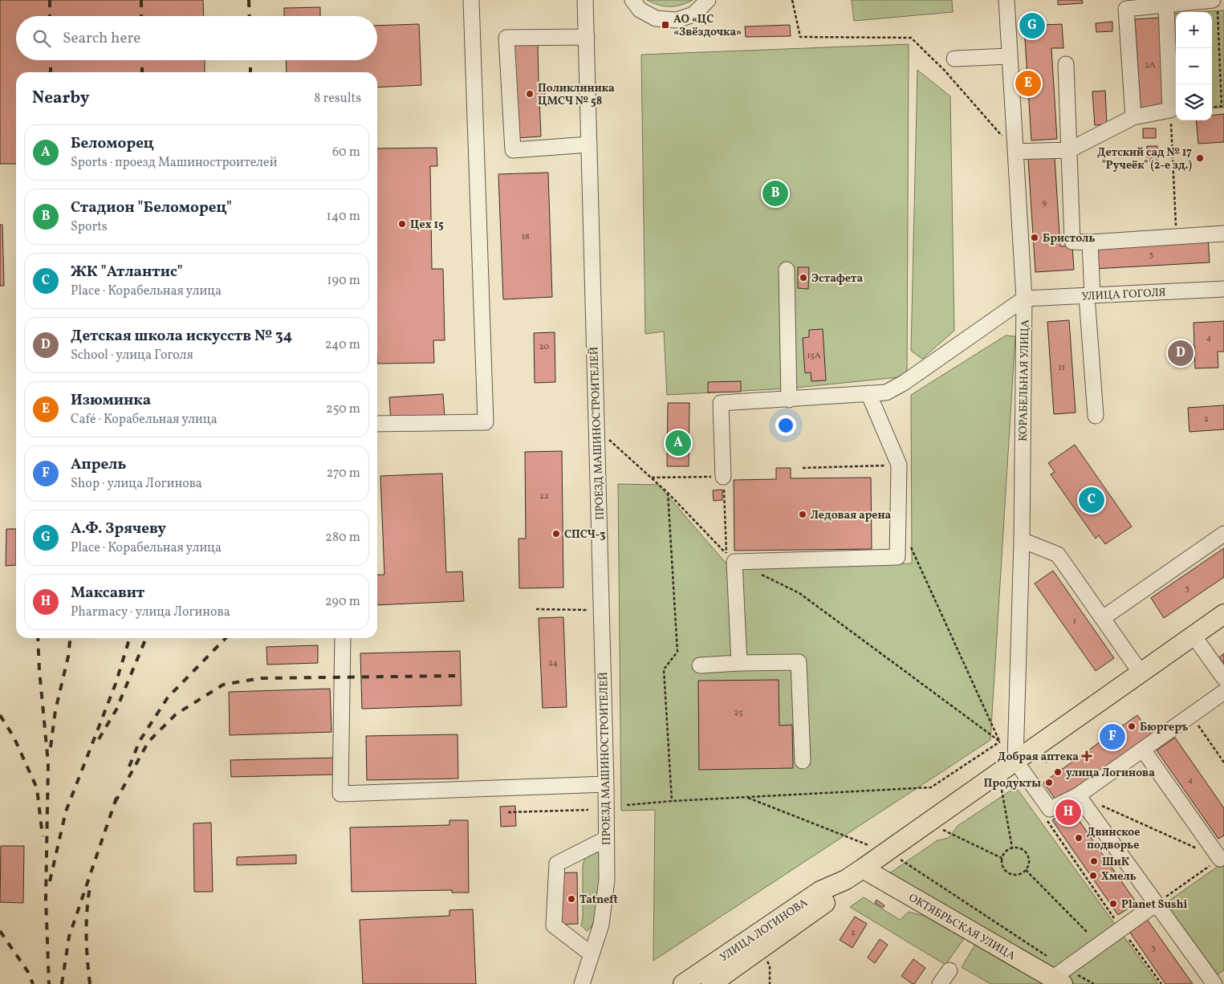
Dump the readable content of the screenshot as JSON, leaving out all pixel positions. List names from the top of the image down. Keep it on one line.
{"streets":{"main road":["ОКТЯБРЬСКАЯ УЛИЦА","УЛИЦА ЛОГИНОВА"],"street":["УЛИЦА ГОГОЛЯ","КОРАБЕЛЬНАЯ УЛИЦА","ПРОЕЗД МАШИНОСТРОИТЕЛЕЙ"]},"crossings":[["УЛИЦА ГОГОЛЯ","КОРАБЕЛЬНАЯ УЛИЦА"],["КОРАБЕЛЬНАЯ УЛИЦА","УЛИЦА ЛОГИНОВА"],["ОКТЯБРЬСКАЯ УЛИЦА","УЛИЦА ЛОГИНОВА"]],"places":{"transit":["АО «ЦС «Звёздочка»"],"other":["Поликлиника ЦМСЧ № 58","Детский сад № 17 \"Ручеёк\" (2-е зд.)","Цех 15","Бристоль","Эстафета","Ледовая арена","СПСЧ-3","Бюргеръ","улица Логинова","Продукты","Двинское подворье","ШиК","Хмель","Tatneft","Planet Sushi"],"health":["Добрая аптека"]},"house_numbers":["2А","9","18","3","4","20","15А","11","2","22","3","1","24","25","4","2","3"],"page":{"pins":["G","E","B","D","A","C","F","H"],"map_buttons":["+","−"],"search":"Search here","heading":["Nearby","8 results"],"list":[{"mark":"A","name":"Беломорец","note":"Sports · проезд Машиностроителей","value":"60 m"},{"mark":"B","name":"Стадион \"Беломорец\"","note":"Sports","value":"140 m"},{"mark":"C","name":"ЖК \"Атлантис\"","note":"Place · Корабельная улица","value":"190 m"},{"mark":"D","name":"Детская школа искусств № 34","note":"School · улица Гоголя","value":"240 m"},{"mark":"E","name":"Изюминка","note":"Café · Корабельная улица","value":"250 m"},{"mark":"F","name":"Апрель","note":"Shop · улица Логинова","value":"270 m"},{"mark":"G","name":"А.Ф. Зрячеву","note":"Place · Корабельная улица","value":"280 m"},{"mark":"H","name":"Максавит","note":"Pharmacy · улица Логинова","value":"290 m"}]}}
